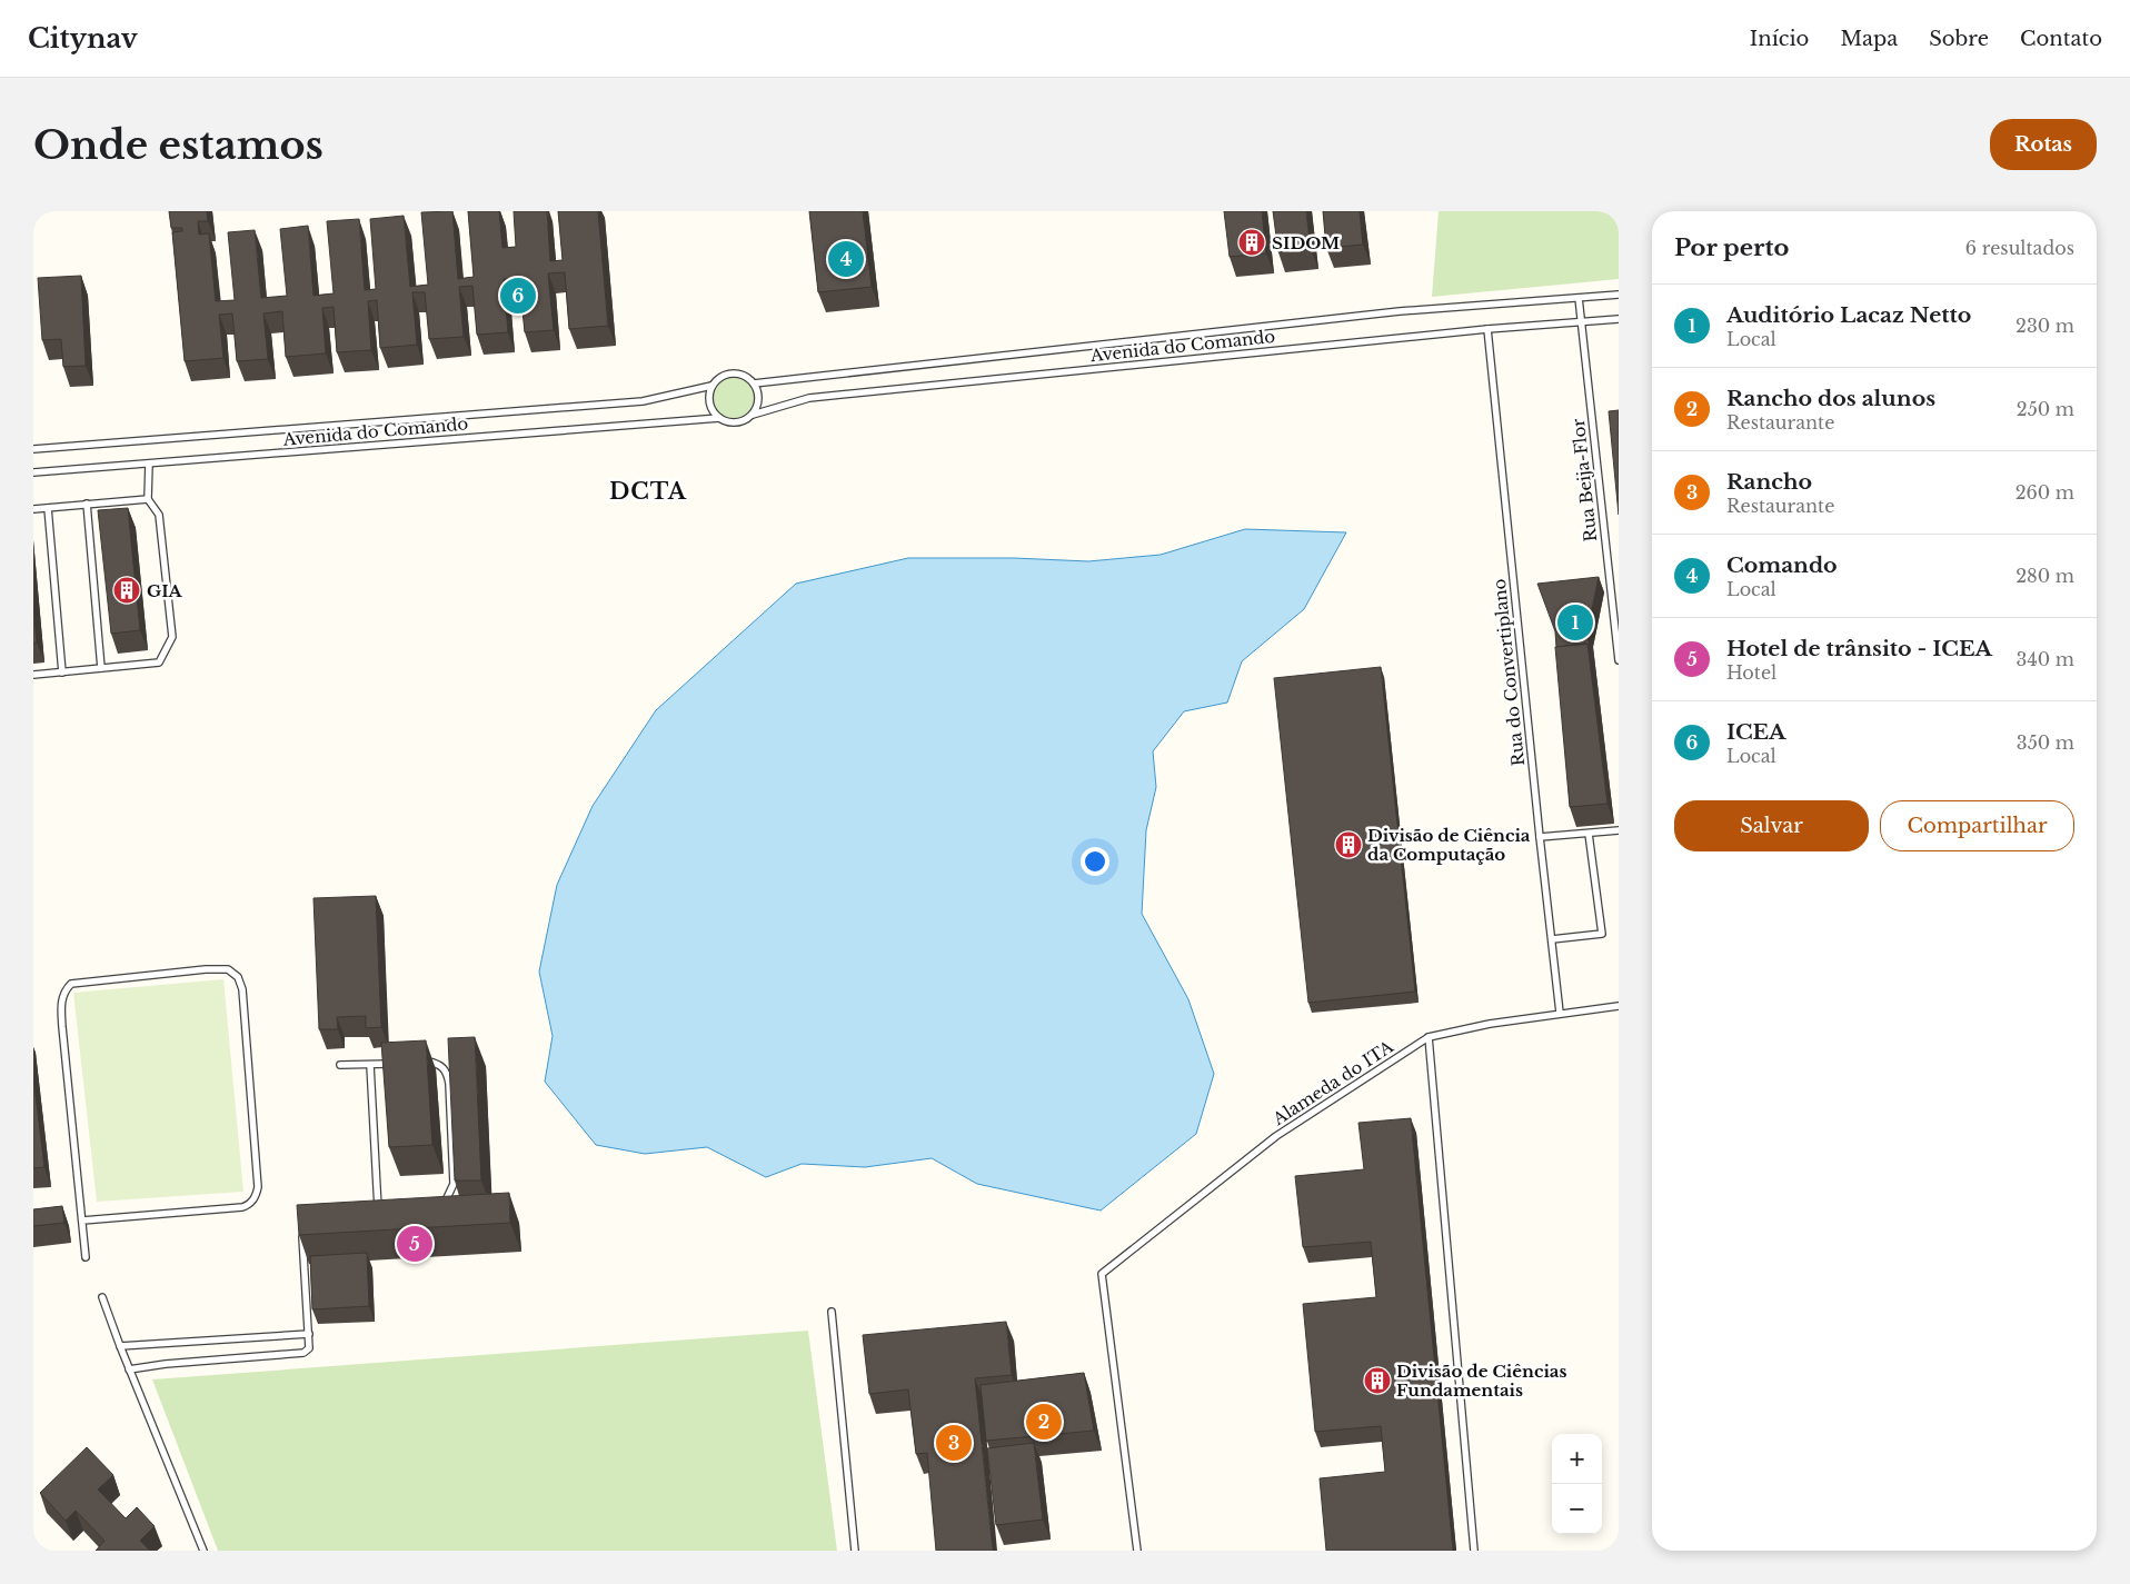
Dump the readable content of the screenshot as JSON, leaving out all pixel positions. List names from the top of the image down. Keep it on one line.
{"streets":{"lane":["Avenida do Comando","Rua Beija-Flor","Rua do Convertiplano","Alameda do ITA"]},"crossings":[["Avenida do Comando","Rua Beija-Flor"],["Avenida do Comando","Rua do Convertiplano"],["Rua do Convertiplano","Alameda do ITA"]],"districts":["DCTA"],"places":{"building":["SIDOM","GIA","Divisão de Ciência da Computação","Divisão de Ciências Fundamentais"]},"page":{"header":"Citynav","nav":["Início","Mapa","Sobre","Contato"],"buttons":["Rotas",["Salvar","Compartilhar"]],"title":"Onde estamos","heading":["Por perto","6 resultados"],"pins":["4","6","1","5","2","3"],"list":[{"mark":"1","name":"Auditório Lacaz Netto","note":"Local","value":"230 m"},{"mark":"2","name":"Rancho dos alunos","note":"Restaurante","value":"250 m"},{"mark":"3","name":"Rancho","note":"Restaurante","value":"260 m"},{"mark":"4","name":"Comando","note":"Local","value":"280 m"},{"mark":"5","name":"Hotel de trânsito - ICEA","note":"Hotel","value":"340 m"},{"mark":"6","name":"ICEA","note":"Local","value":"350 m"}],"map_buttons":["+","−"]}}
